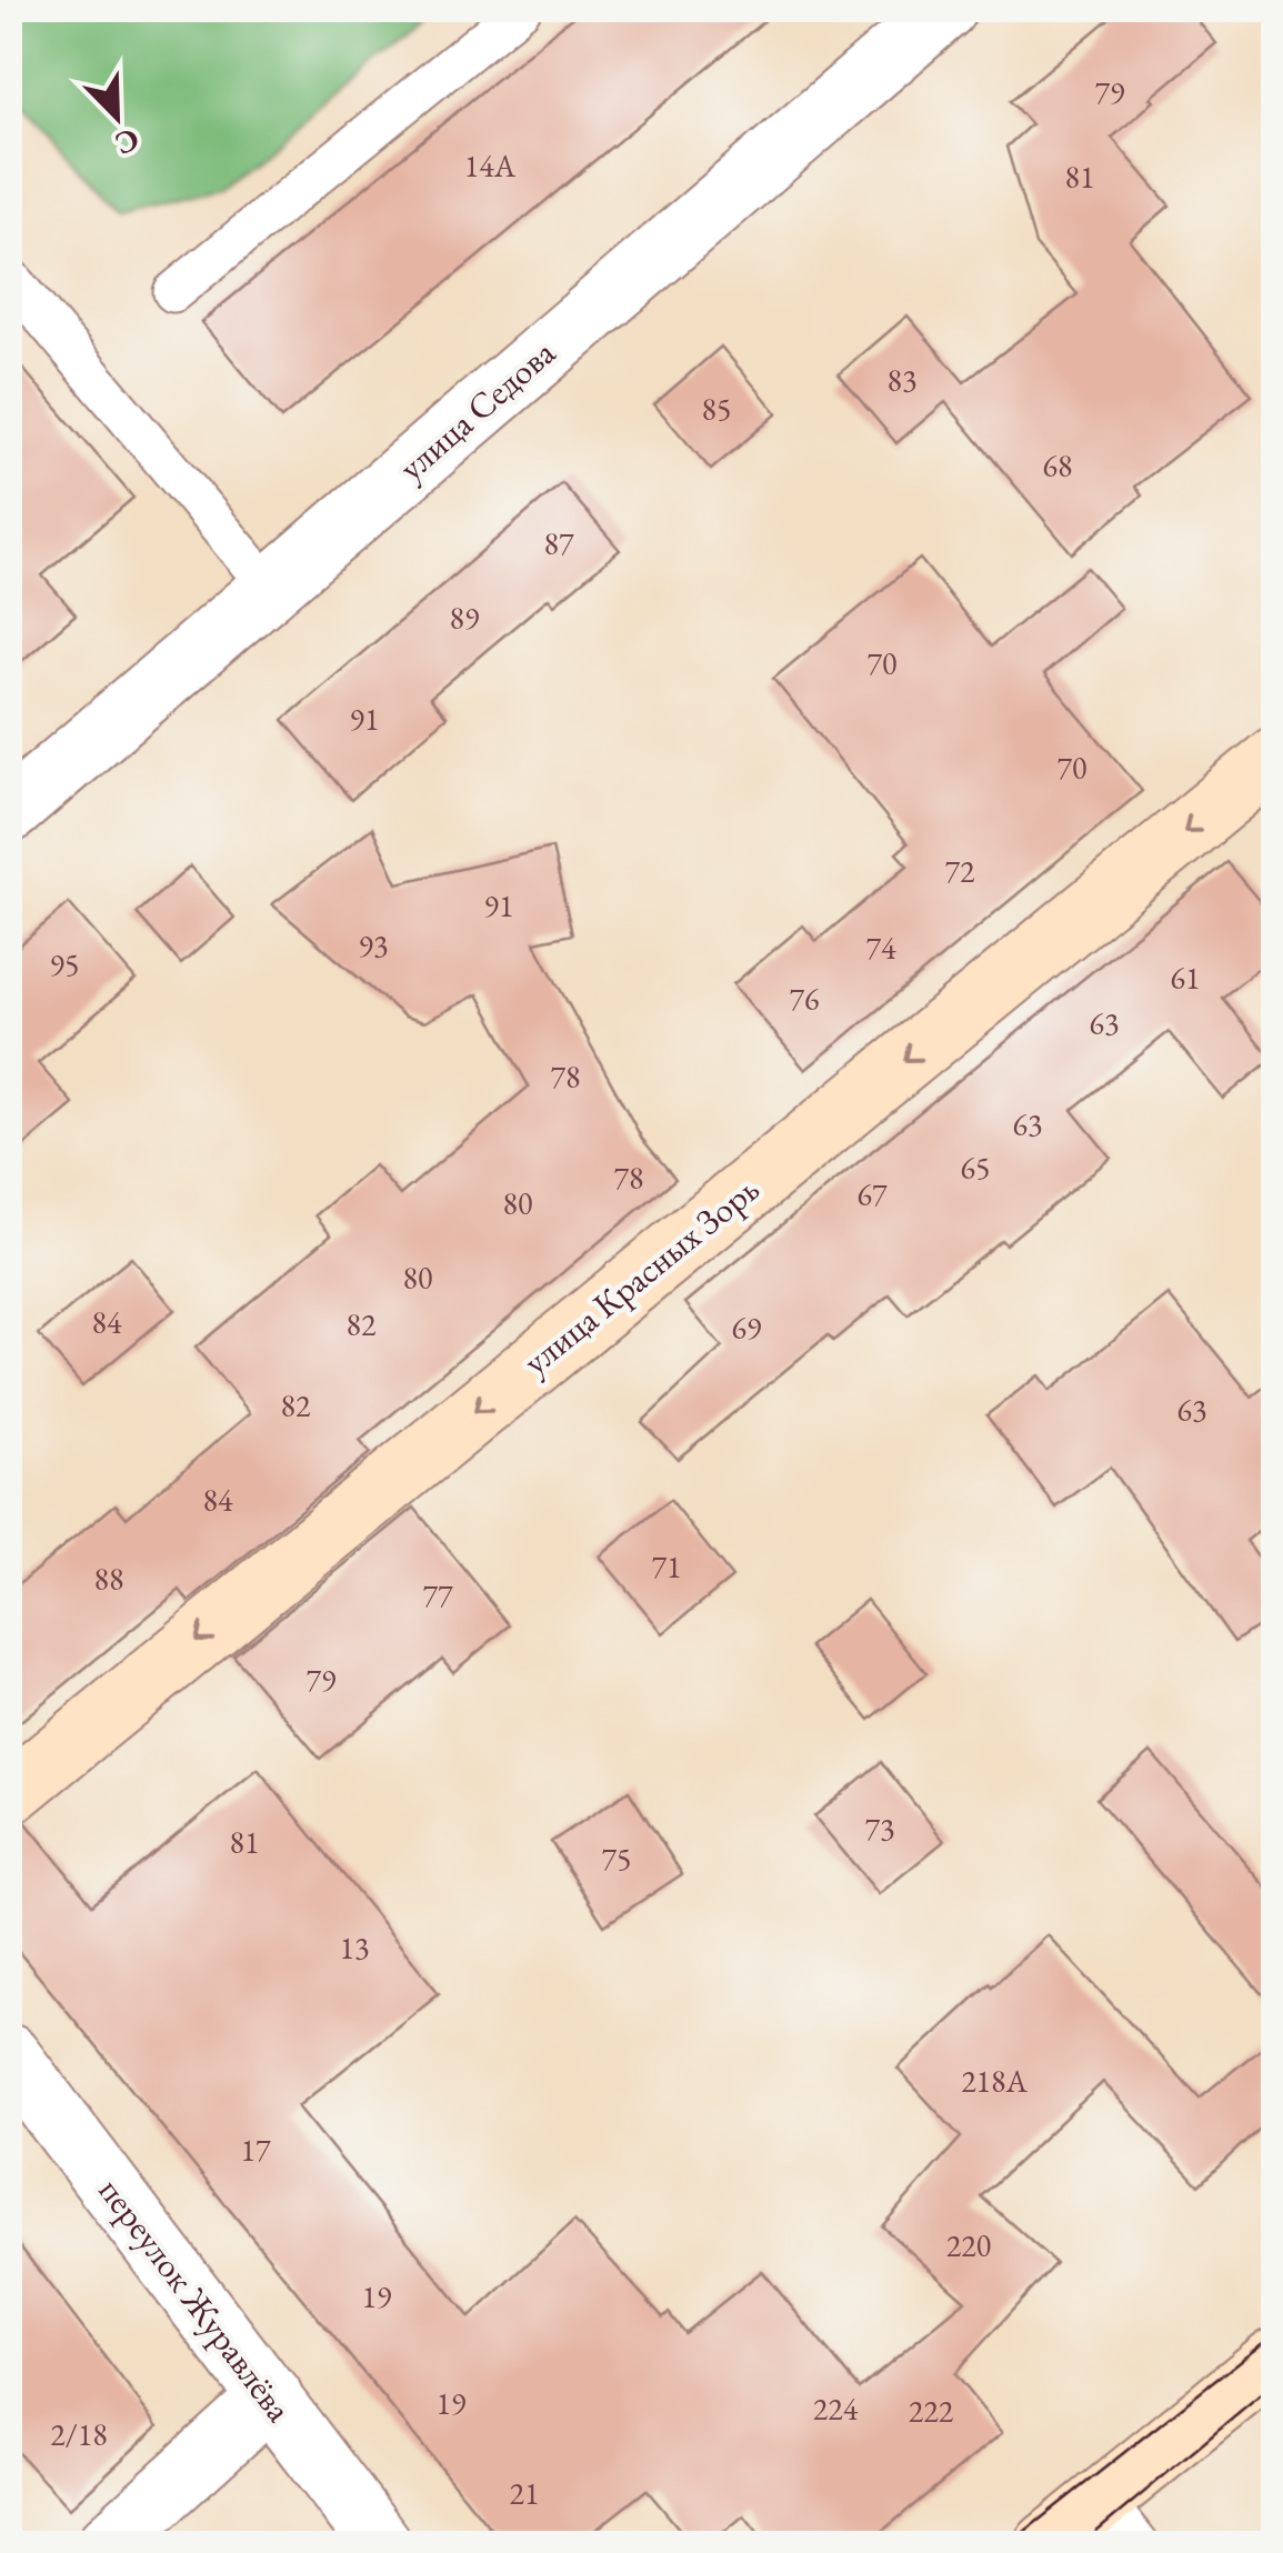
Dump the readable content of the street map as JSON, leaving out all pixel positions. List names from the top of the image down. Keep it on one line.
{"streets":{"street":["улица Седова","улица Красных Зорь","переулок Журавлёва"]},"one_way":["улица Красных Зорь"],"house_numbers":["79","14А","81","83","85","68","87","89","70","91","70","72","91","93","74","95","61","76","63","78","63","65","78","67","80","80","84","82","69","82","63","84","71","88","77","79","73","81","75","13","218А","17","220","19","19","224","222","2/18","21"],"north":"bottom right"}
